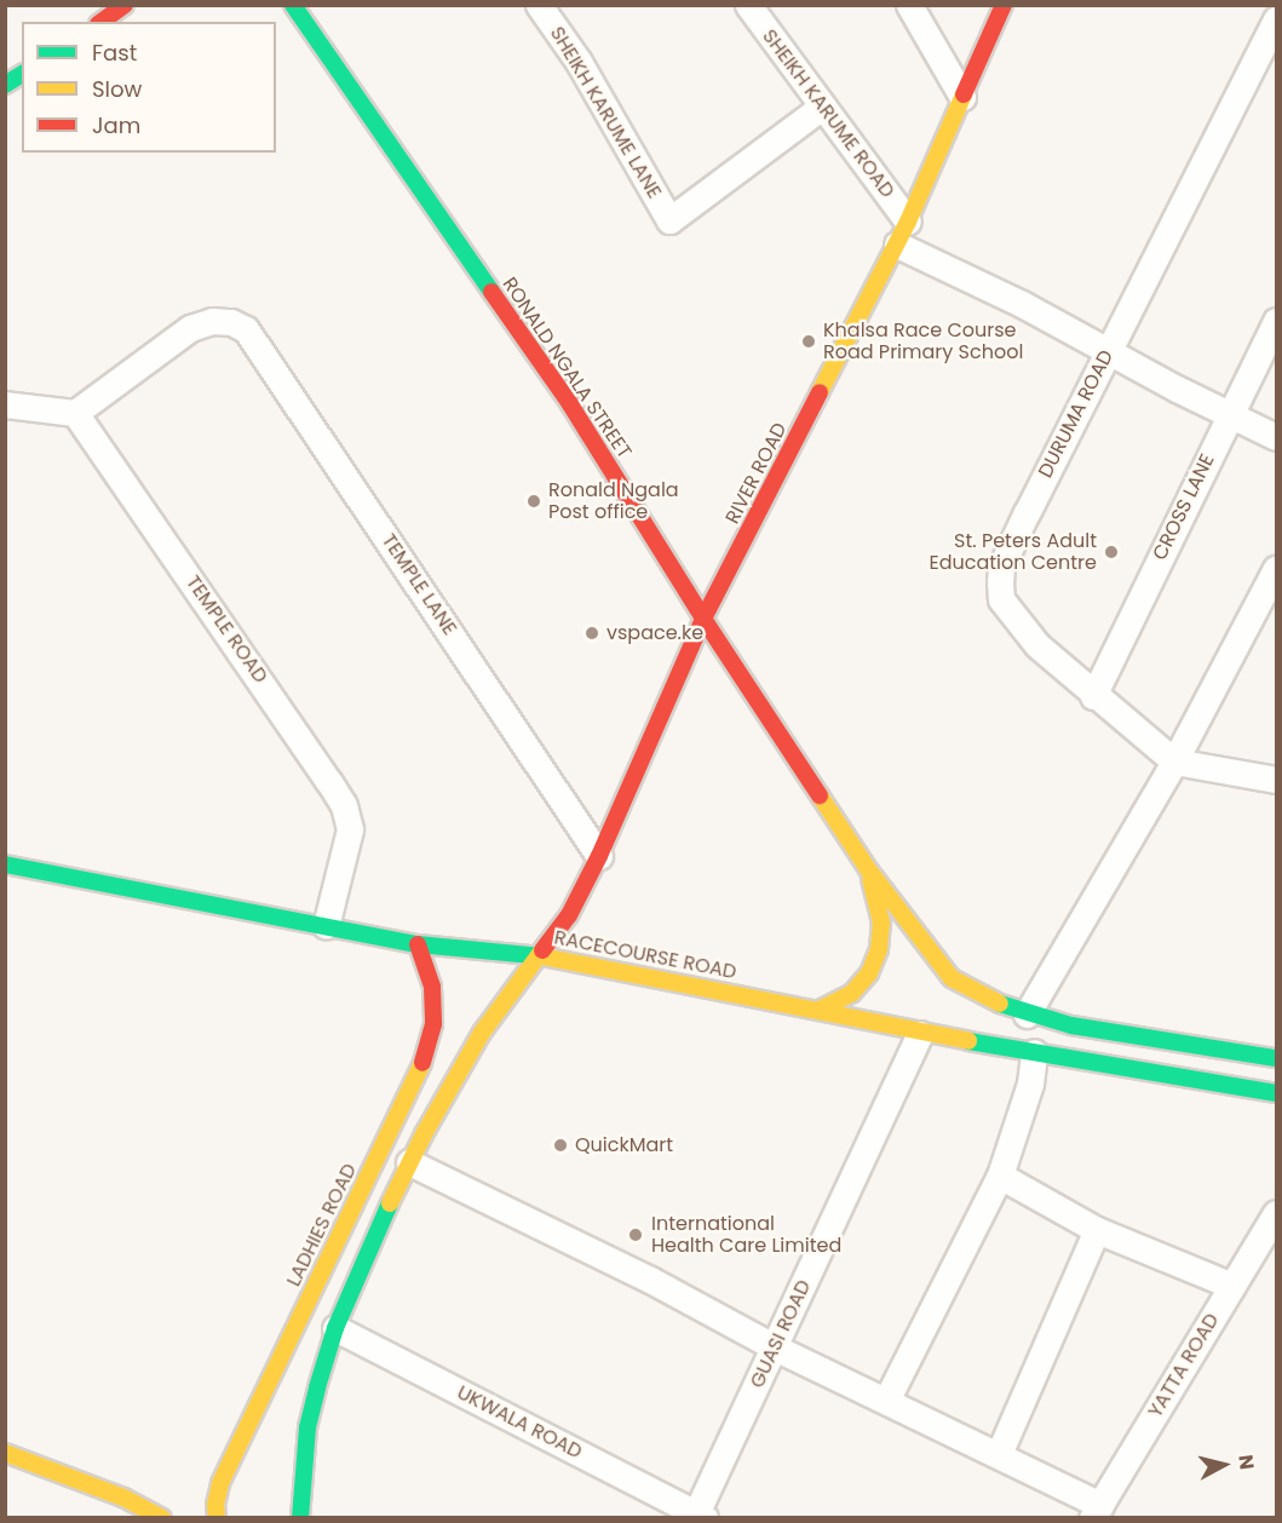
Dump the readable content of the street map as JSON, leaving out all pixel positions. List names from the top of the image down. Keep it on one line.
{"streets":{"main road":["RONALD NGALA STREET","RIVER ROAD","RACECOURSE ROAD","LADHIES ROAD"],"street":["SHEIKH KARUME LANE","SHEIKH KARUME ROAD","DURUMA ROAD","CROSS LANE","TEMPLE LANE","TEMPLE ROAD","GUASI ROAD","YATTA ROAD","UKWALA ROAD"]},"crossings":[["SHEIKH KARUME LANE","SHEIKH KARUME ROAD"],["SHEIKH KARUME ROAD","RIVER ROAD"],["RONALD NGALA STREET","RIVER ROAD"],["RONALD NGALA STREET","RACECOURSE ROAD"],["DURUMA ROAD","CROSS LANE"],["RIVER ROAD","TEMPLE LANE"],["RIVER ROAD","RACECOURSE ROAD"],["TEMPLE LANE","TEMPLE ROAD"],["TEMPLE ROAD","RACECOURSE ROAD"],["RACECOURSE ROAD","LADHIES ROAD"],["RACECOURSE ROAD","GUASI ROAD"],["GUASI ROAD","UKWALA ROAD"]],"places":["Khalsa Race Course Road Primary School","Ronald Ngala Post office","St. Peters Adult Education Centre","vspace.ke","QuickMart","International Health Care Limited"],"legend":["Fast","Slow","Jam"],"north":"right"}
